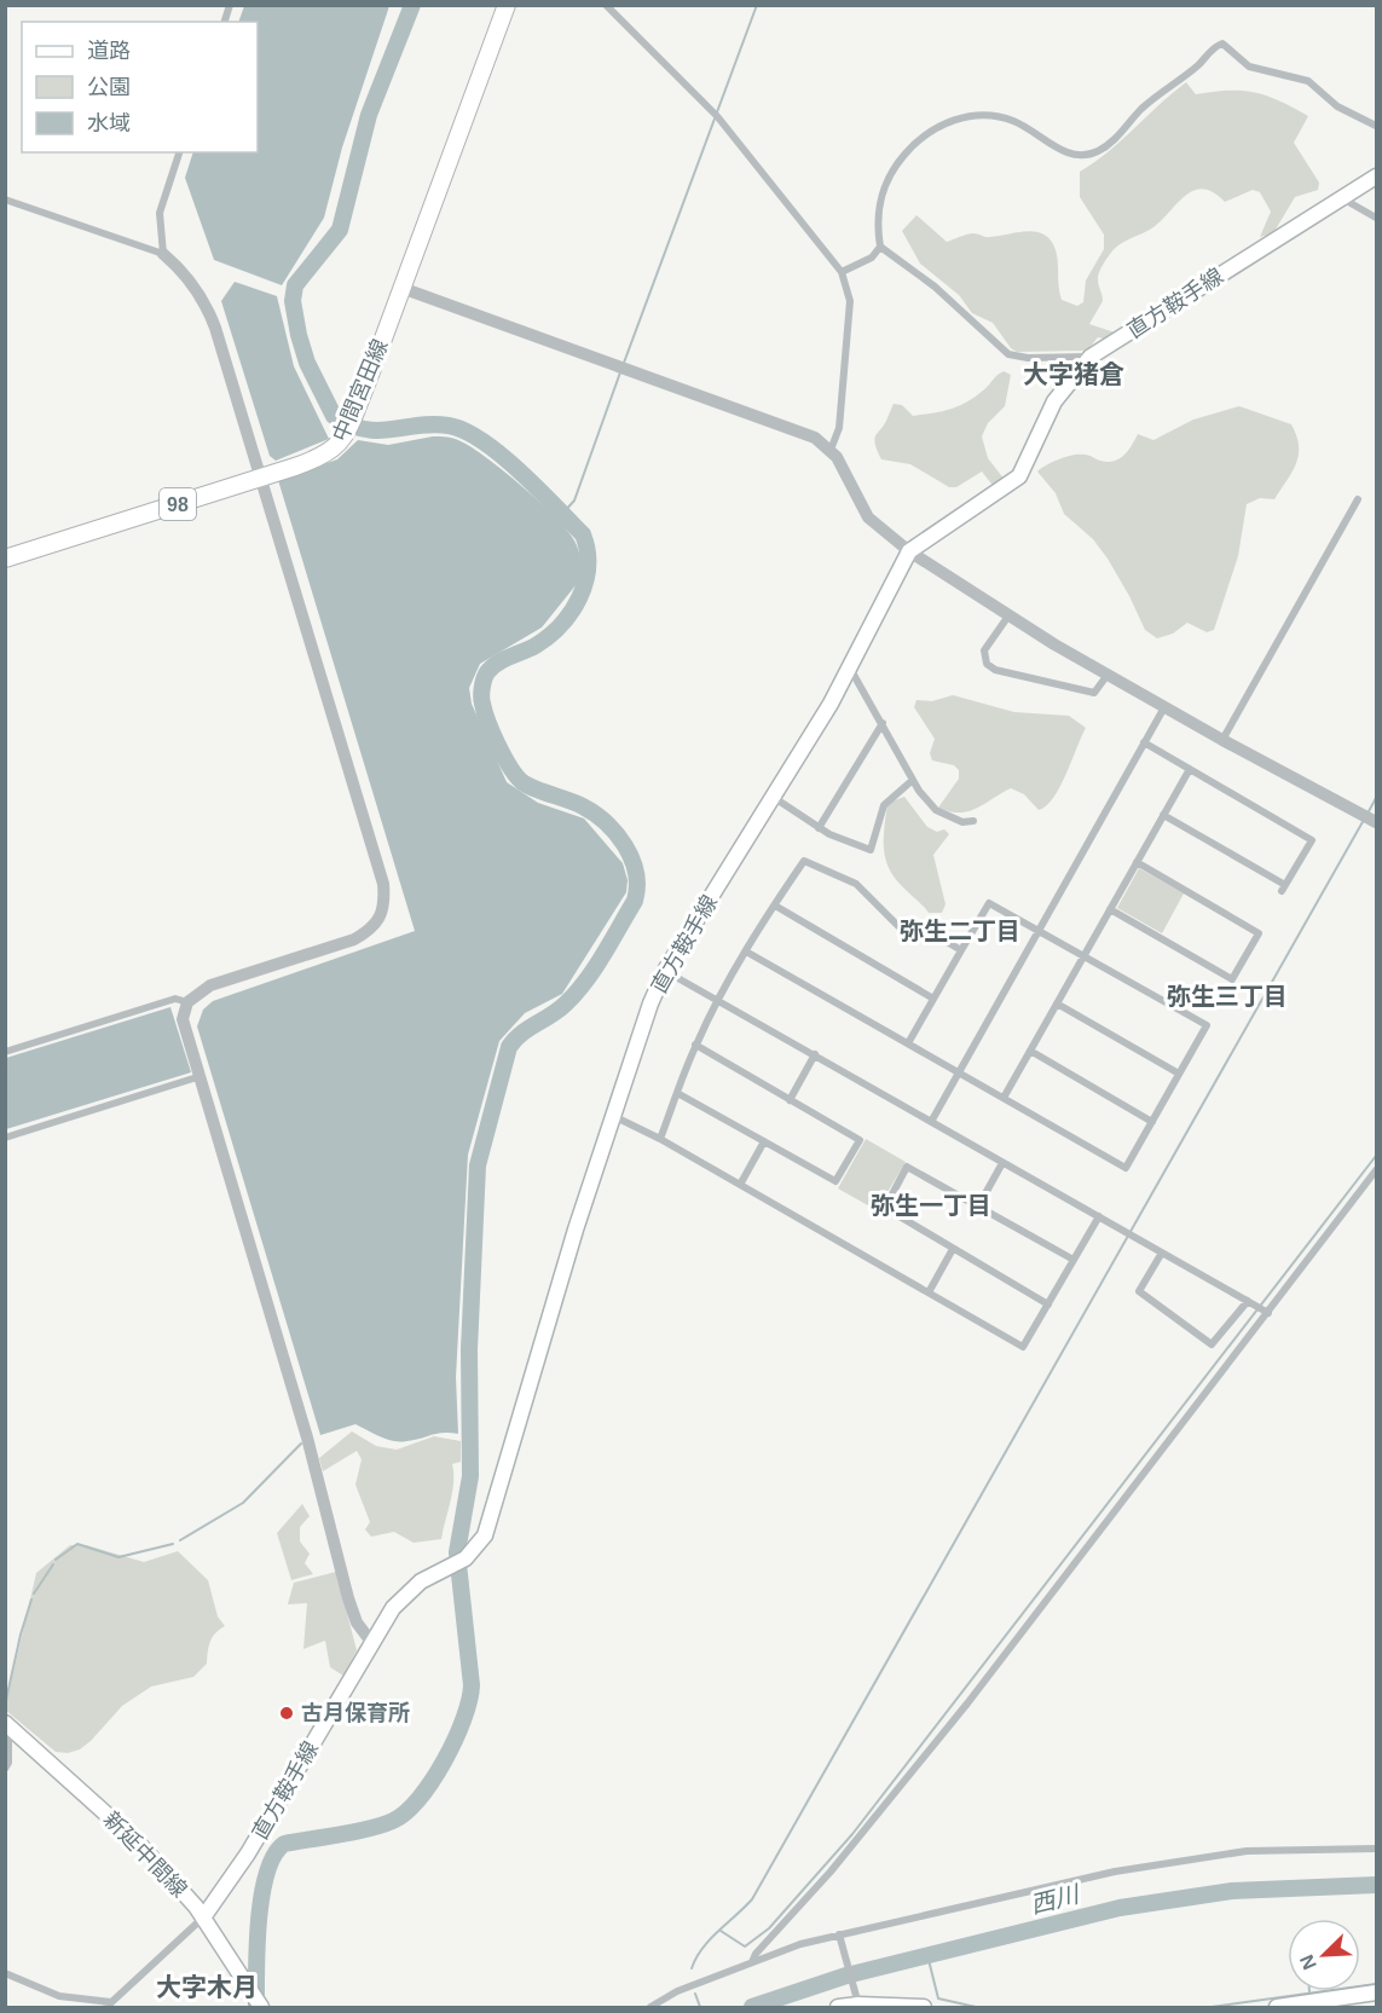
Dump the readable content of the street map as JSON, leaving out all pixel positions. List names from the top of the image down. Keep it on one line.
{"streets":{"main road":["直方鞍手線","中間宮田線","98","新延中間線"]},"crossings":[["直方鞍手線","新延中間線"]],"districts":["大字猪倉","弥生二丁目","弥生三丁目","弥生一丁目","大字木月"],"water":["西川"],"places":["古月保育所"],"legend":["道路","公園","水域"],"north":"bottom left"}
